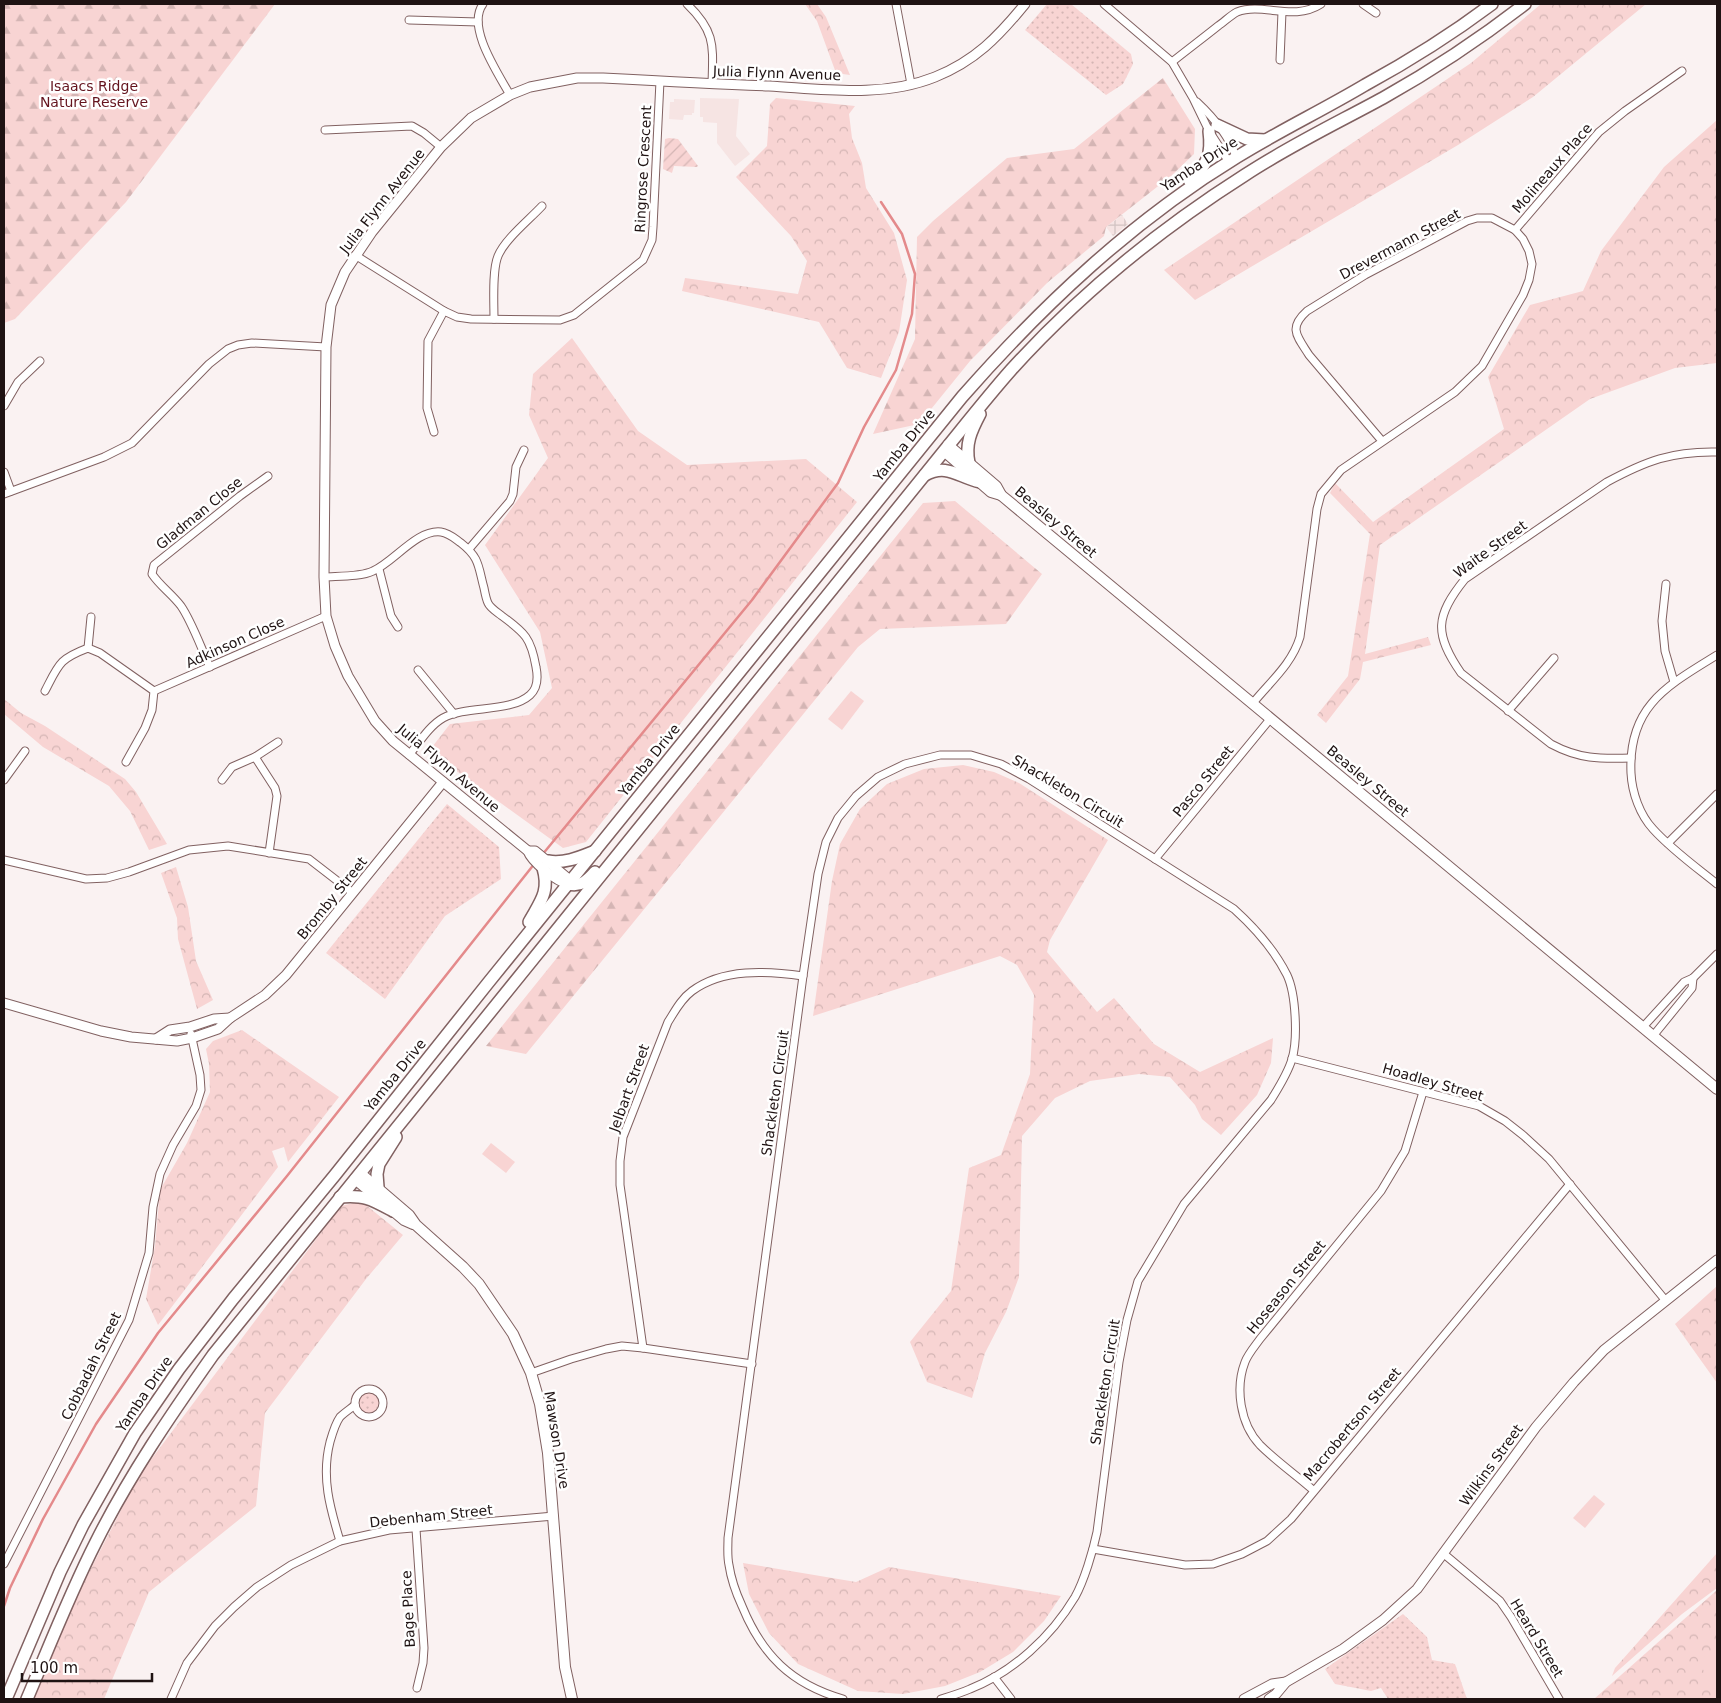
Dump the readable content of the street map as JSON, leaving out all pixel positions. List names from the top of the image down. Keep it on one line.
{"streets":{"main road":["Yamba Drive","Beasley Street","Mawson Drive"],"street":["Julia Flynn Avenue","Molineaux Place","Ringrose Crescent","Drevermann Street","Gladman Close","Waite Street","Adkinson Close","Pasco Street","Shackleton Circuit","Bromby Street","Hoadley Street","Jelbart Street","Hoseason Street","Cobbadah Street","Macrobertson Street","Wilkins Street","Debenham Street","Bage Place","Heard Street"]},"crossings":[["Julia Flynn Avenue","Yamba Drive"],["Julia Flynn Avenue","Ringrose Crescent"],["Julia Flynn Avenue","Adkinson Close"],["Julia Flynn Avenue","Bromby Street"],["Molineaux Place","Drevermann Street"],["Drevermann Street","Beasley Street"],["Gladman Close","Adkinson Close"],["Beasley Street","Pasco Street"],["Pasco Street","Shackleton Circuit"],["Shackleton Circuit","Hoadley Street"],["Shackleton Circuit","Jelbart Street"],["Shackleton Circuit","Macrobertson Street"],["Bromby Street","Cobbadah Street"],["Hoadley Street","Hoseason Street"],["Hoadley Street","Macrobertson Street"],["Hoadley Street","Wilkins Street"],["Hoseason Street","Macrobertson Street"],["Mawson Drive","Debenham Street"],["Wilkins Street","Heard Street"],["Debenham Street","Bage Place"]],"parks":["Isaacs Ridge Nature Reserve"],"scale_bar":"100 m"}
